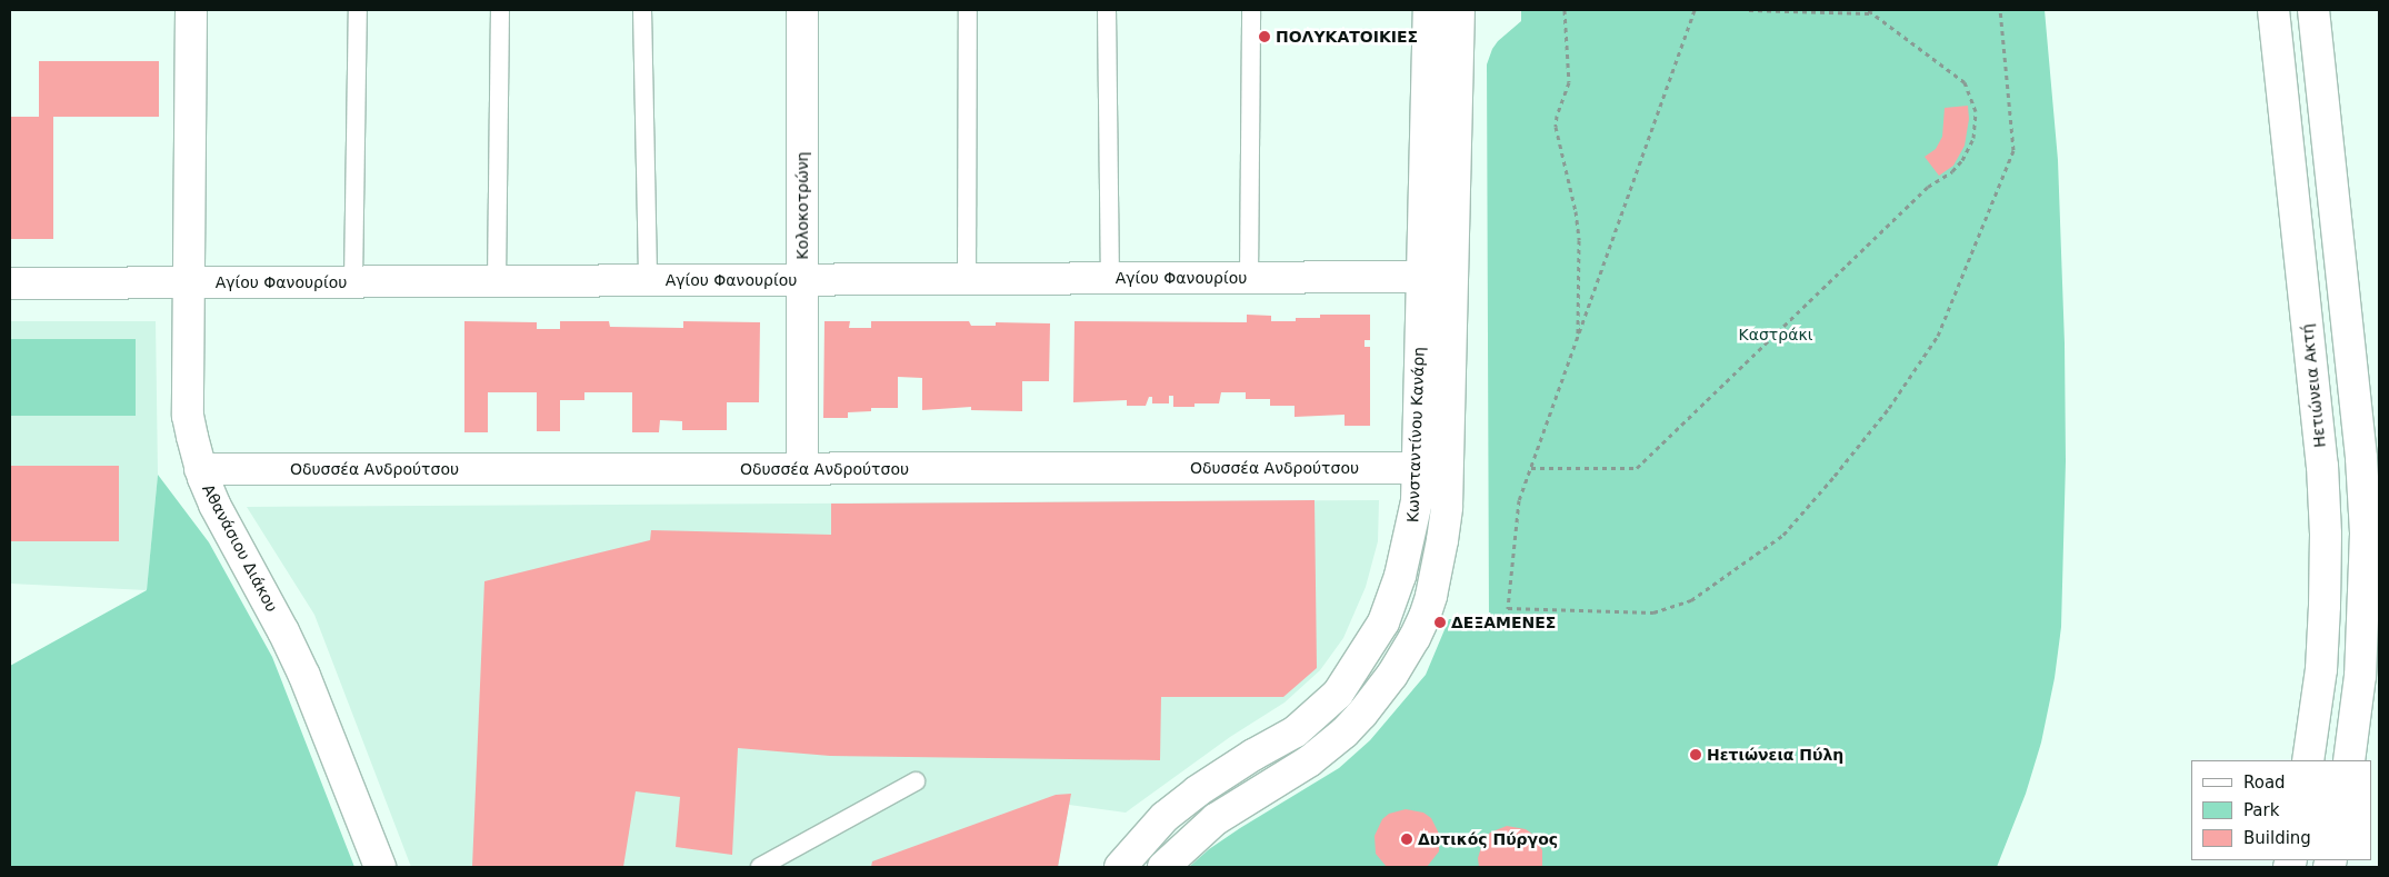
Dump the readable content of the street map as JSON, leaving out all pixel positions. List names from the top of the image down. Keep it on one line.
{"streets":{"street":["Κολοκοτρώνη","Αγίου Φανουρίου","Ηετιώνεια Ακτή","Κωνσταντίνου Κανάρη","Οδυσσέα Ανδρούτσου","Αθανάσιου Διάκου"]},"crossings":[["Κολοκοτρώνη","Αγίου Φανουρίου"],["Κολοκοτρώνη","Οδυσσέα Ανδρούτσου"],["Αγίου Φανουρίου","Κωνσταντίνου Κανάρη"],["Αγίου Φανουρίου","Αθανάσιου Διάκου"],["Κωνσταντίνου Κανάρη","Οδυσσέα Ανδρούτσου"],["Οδυσσέα Ανδρούτσου","Αθανάσιου Διάκου"]],"parks":["Καστράκι"],"places":["ΠΟΛΥΚΑΤΟΙΚΙΕΣ","ΔΕΞΑΜΕΝΕΣ","Ηετιώνεια Πύλη","Δυτικός Πύργος"],"legend":["Road","Park","Building"]}
